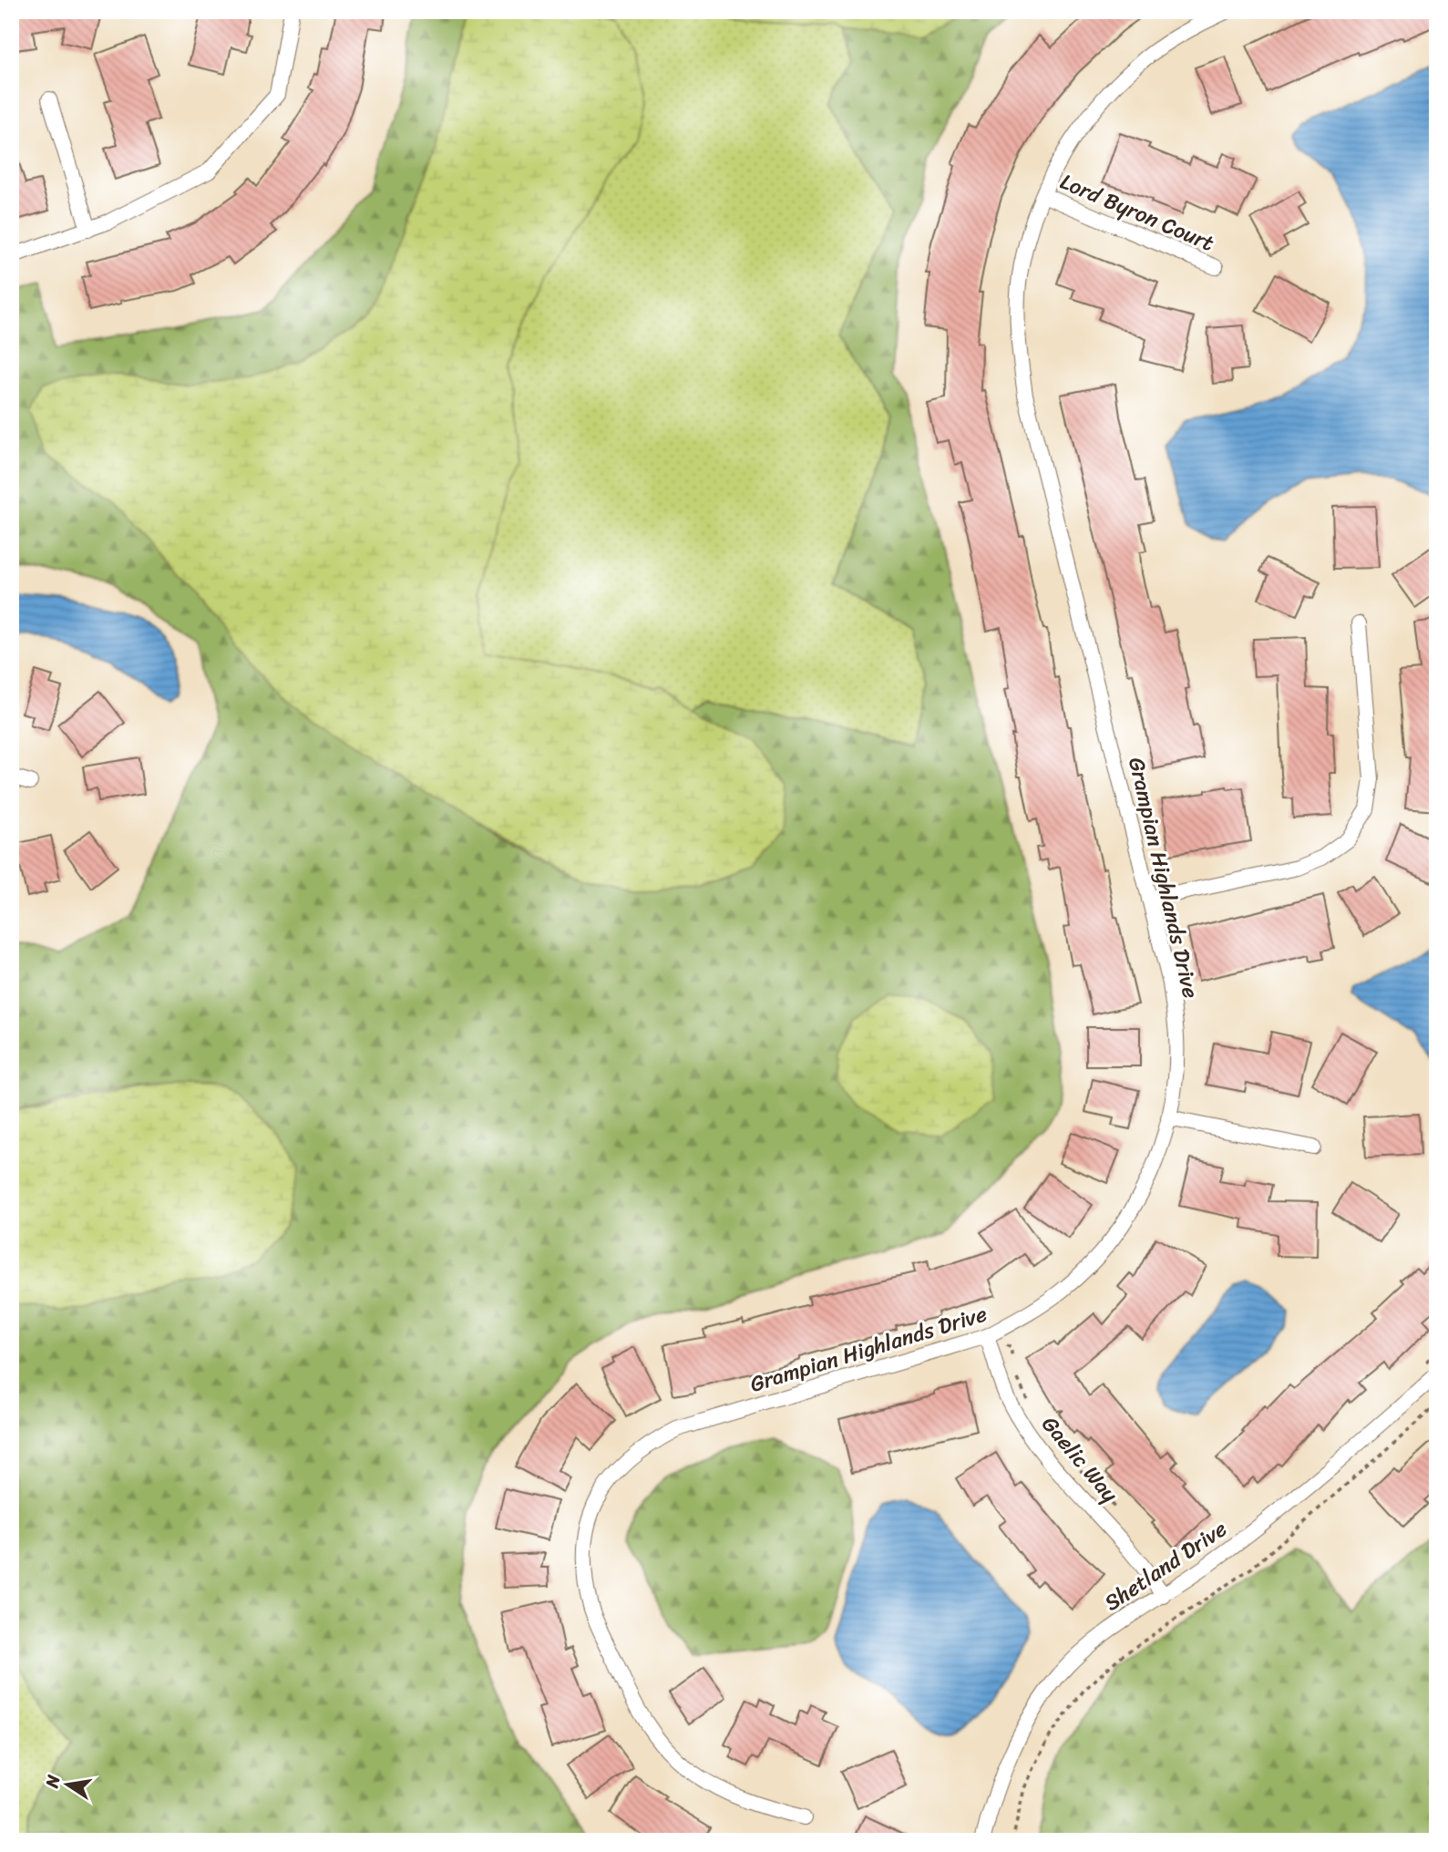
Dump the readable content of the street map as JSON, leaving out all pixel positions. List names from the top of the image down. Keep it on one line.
{"streets":{"street":["Lord Byron Court","Grampian Highlands Drive","Gaelic Way","Shetland Drive"]},"crossings":[["Lord Byron Court","Grampian Highlands Drive"],["Grampian Highlands Drive","Gaelic Way"],["Gaelic Way","Shetland Drive"]],"north":"left"}
